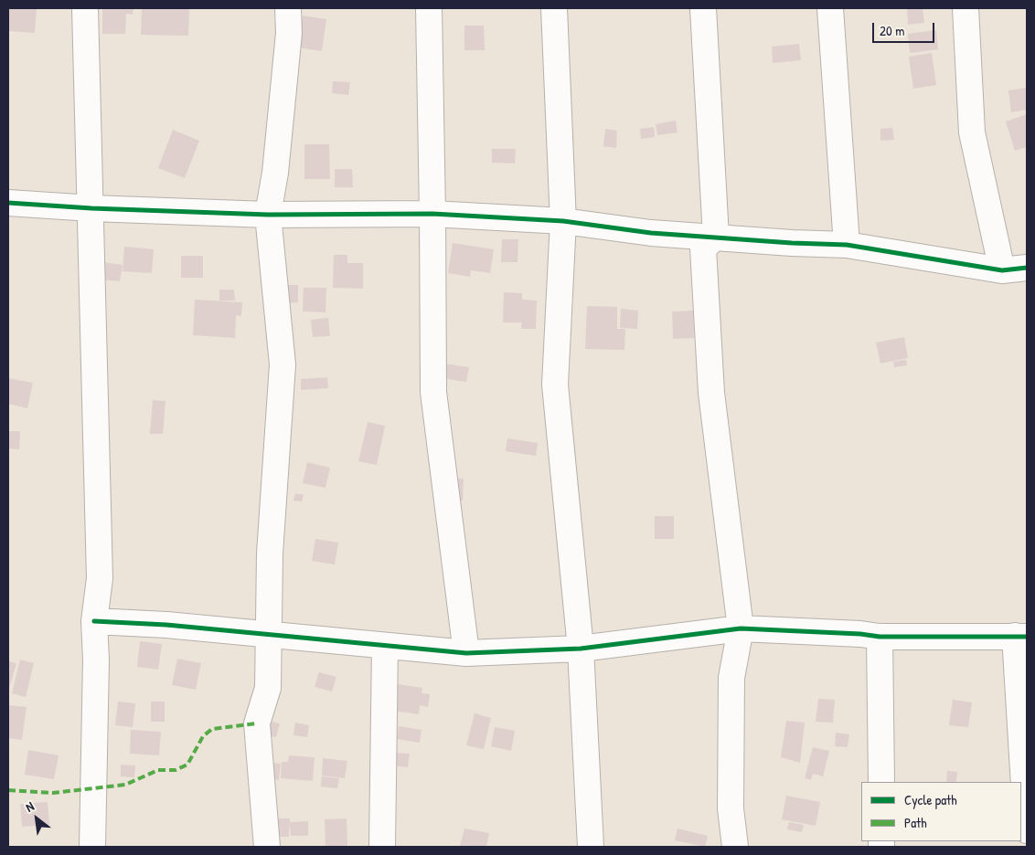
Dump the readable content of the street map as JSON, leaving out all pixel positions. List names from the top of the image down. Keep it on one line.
{"legend":["Cycle path","Path"],"scale_bar":"20 m","north":"top left"}
